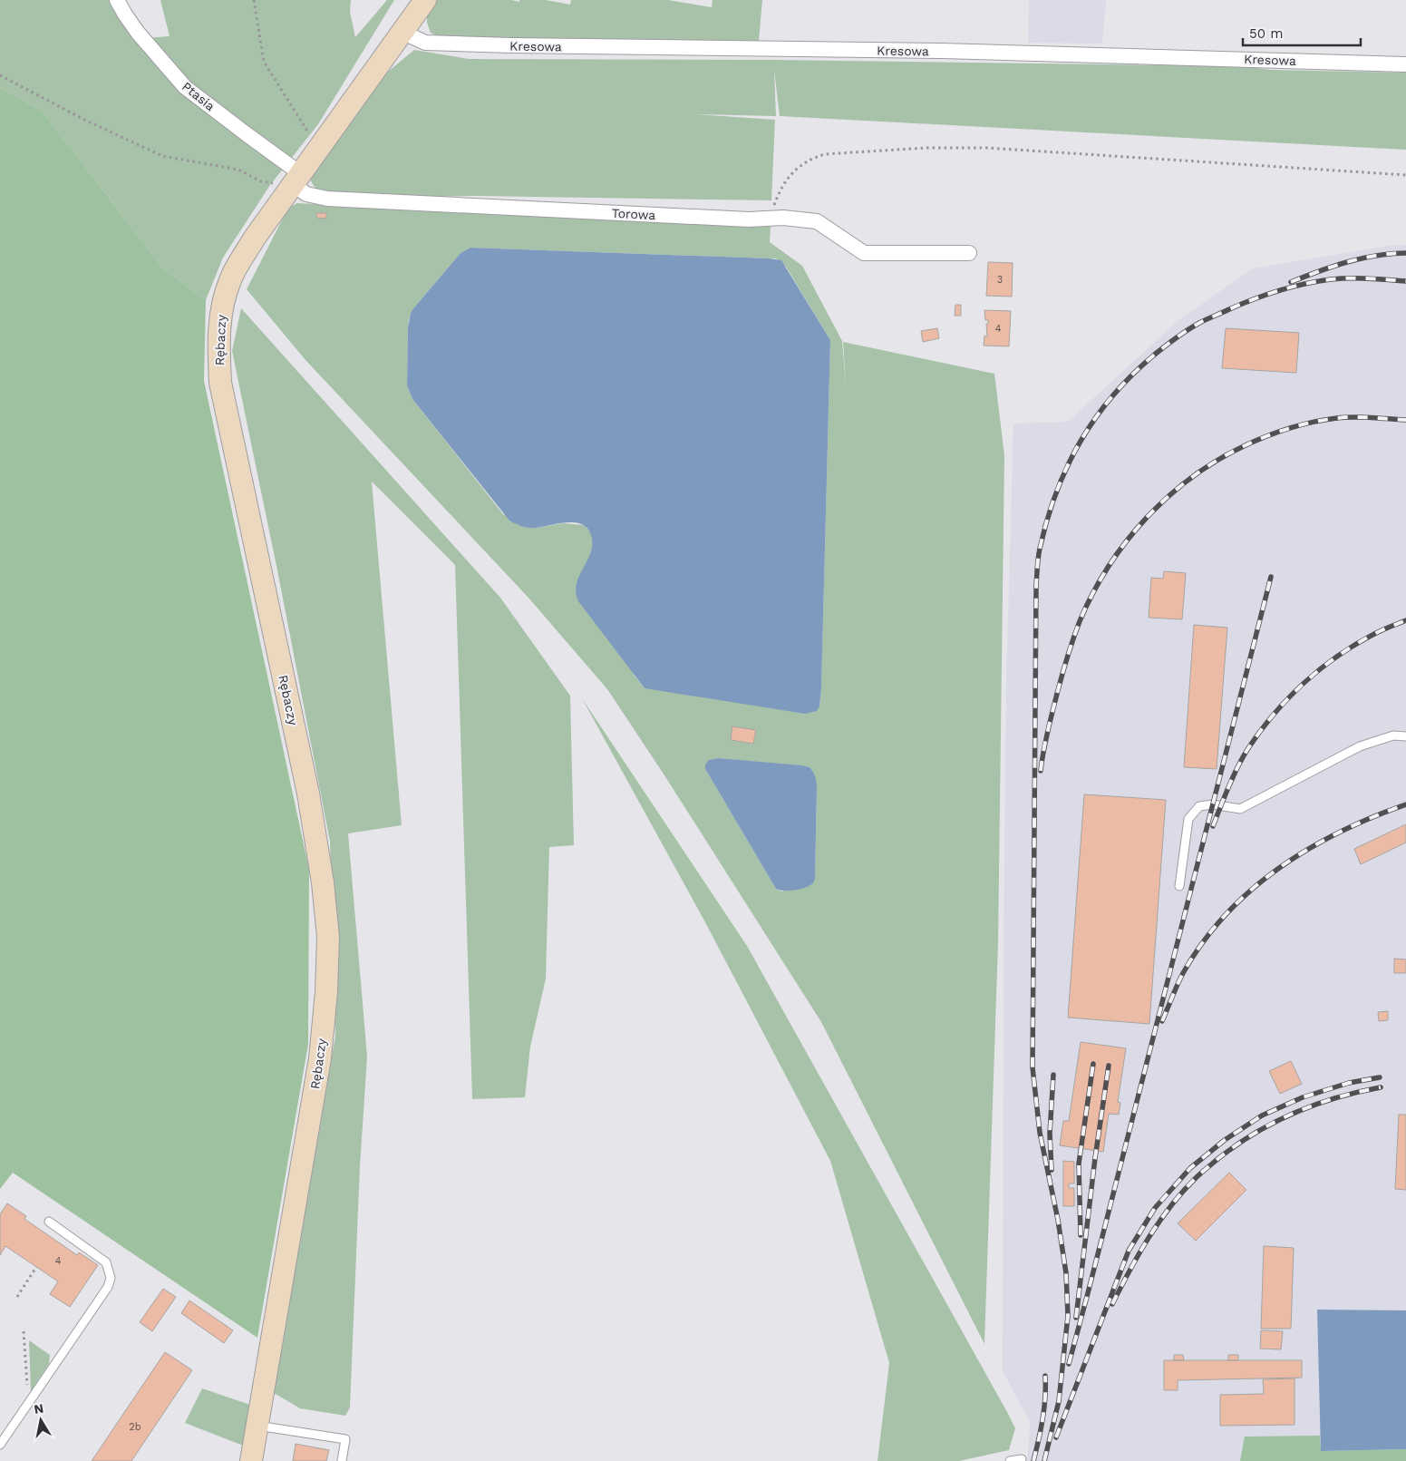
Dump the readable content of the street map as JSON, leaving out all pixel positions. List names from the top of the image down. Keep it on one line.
{"streets":{"street":["Kresowa","Ptasia","Torowa","Rębaczy"]},"crossings":[["Kresowa","Rębaczy"],["Ptasia","Torowa"],["Ptasia","Rębaczy"],["Torowa","Rębaczy"]],"house_numbers":["3","4","4","2b"],"scale_bar":"50 m","north":"top"}
